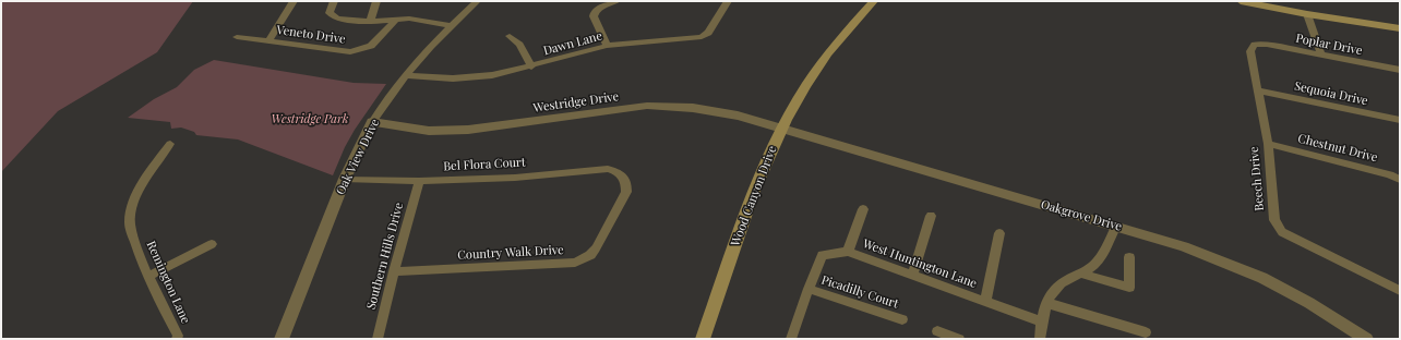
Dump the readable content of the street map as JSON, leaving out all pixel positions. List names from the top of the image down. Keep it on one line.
{"streets":{"main road":["Wood Canyon Drive"],"street":["Veneto Drive","Dawn Lane","Poplar Drive","Sequoia Drive","Westridge Drive","Chestnut Drive","Oak View Drive","Bel Flora Court","Beech Drive","Oakgrove Drive","Country Walk Drive","Southern Hills Drive","West Huntington Lane","Remington Lane","Picadilly Court"]},"crossings":[["Dawn Lane","Oak View Drive"],["Poplar Drive","Beech Drive"],["Sequoia Drive","Beech Drive"],["Westridge Drive","Oak View Drive"],["Westridge Drive","Wood Canyon Drive"],["Westridge Drive","Oakgrove Drive"],["Chestnut Drive","Beech Drive"],["Oak View Drive","Bel Flora Court"],["Bel Flora Court","Country Walk Drive"],["Bel Flora Court","Southern Hills Drive"],["Wood Canyon Drive","Oakgrove Drive"],["Country Walk Drive","Southern Hills Drive"],["West Huntington Lane","Picadilly Court"]],"parks":["Westridge Park"]}
